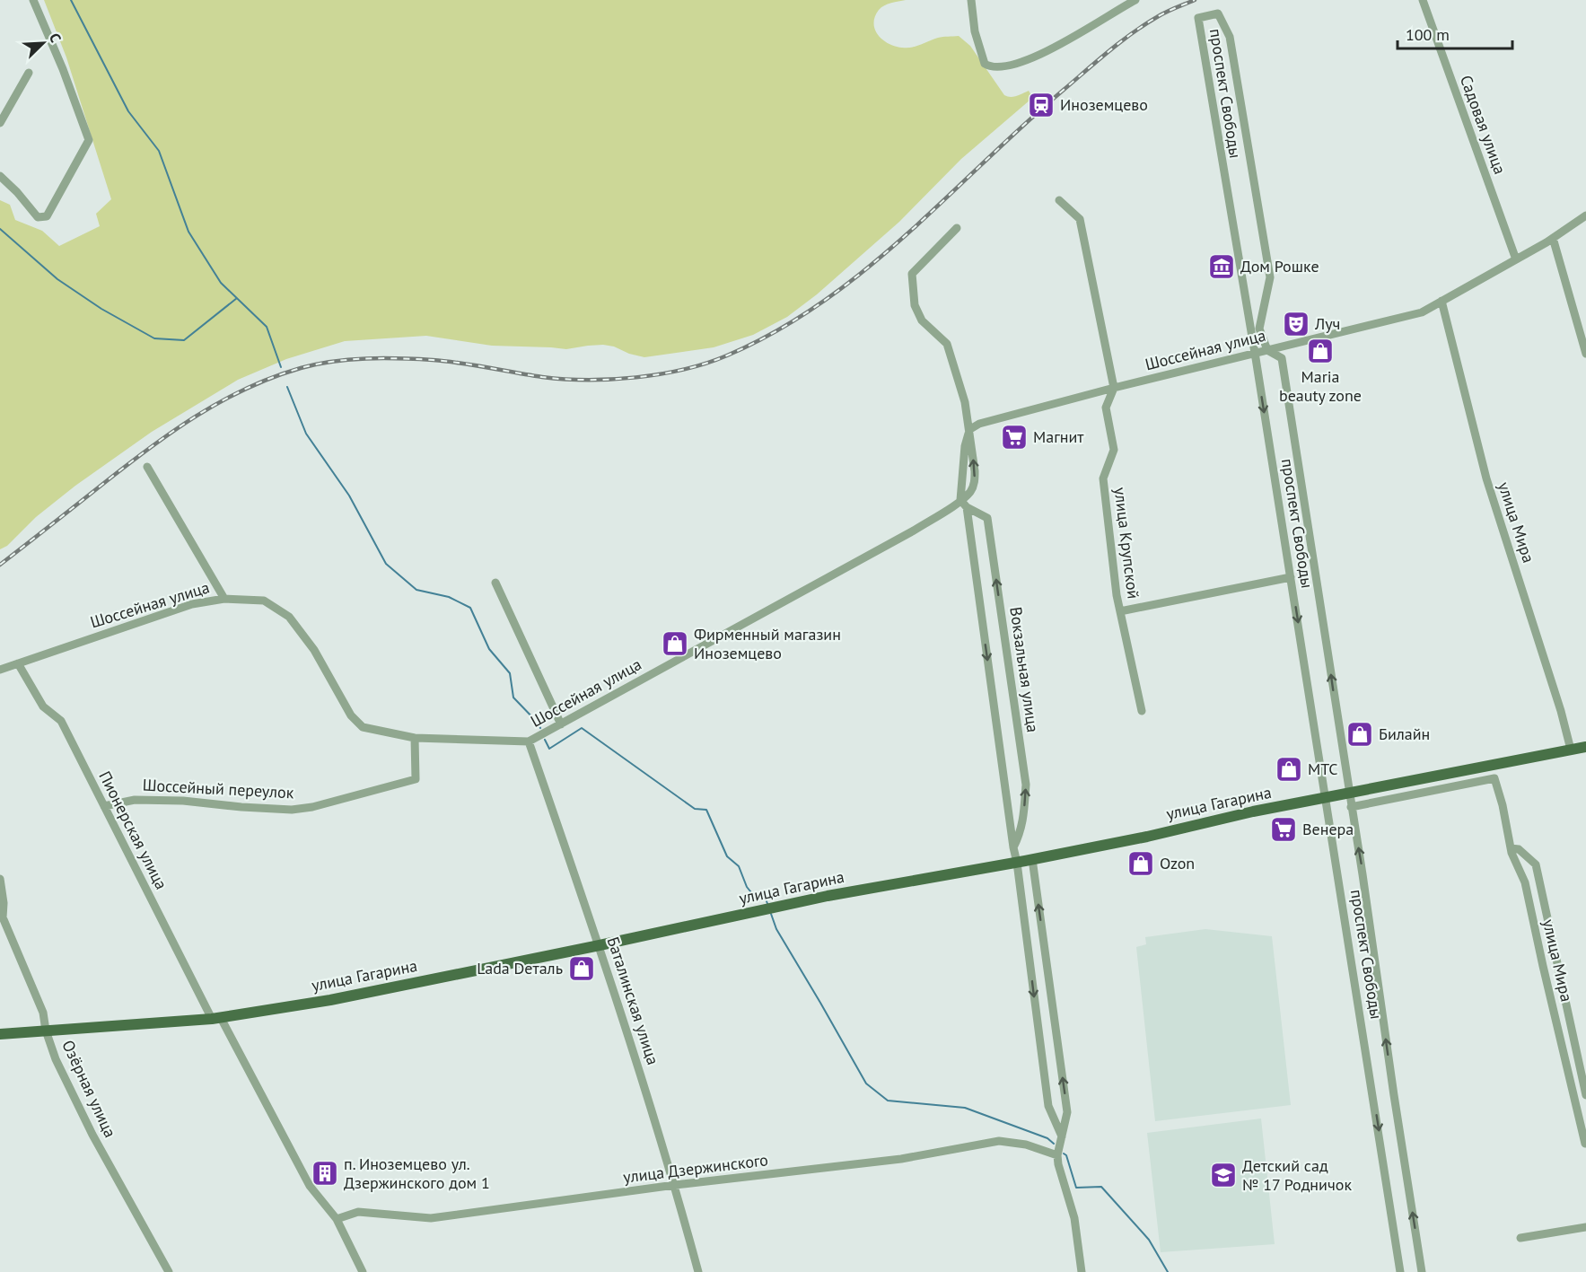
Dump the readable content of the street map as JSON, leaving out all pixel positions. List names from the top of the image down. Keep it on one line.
{"streets":{"main road":["улица Гагарина"],"street":["проспект Свободы","Садовая улица","Шоссейная улица","улица Мира","улица Крупской","Вокзальная улица","Шоссейный переулок","Пионерская улица","Баталинская улица","Озёрная улица","улица Дзержинского"]},"crossings":[["проспект Свободы","Шоссейная улица"],["проспект Свободы","улица Мира"],["проспект Свободы","улица Гагарина"],["Садовая улица","Шоссейная улица"],["Шоссейная улица","улица Мира"],["Шоссейная улица","улица Крупской"],["Шоссейная улица","Вокзальная улица"],["Шоссейная улица","Шоссейный переулок"],["Шоссейная улица","Пионерская улица"],["Шоссейная улица","Баталинская улица"],["улица Мира","улица Гагарина"],["Шоссейный переулок","Пионерская улица"],["улица Гагарина","Пионерская улица"],["улица Гагарина","Баталинская улица"],["улица Гагарина","Озёрная улица"],["Пионерская улица","улица Дзержинского"],["Баталинская улица","улица Дзержинского"]],"places":{"station":["Иноземцево"],"museum":["Дом Рошке"],"theatre":["Луч"],"shop":["Maria beauty zone","Фирменный магазин Иноземцево","Билайн","МТС","Ozon","Lada Dеталь"],"supermarket":["Магнит","Венера"],"building":["п. Иноземцево ул. Дзержинского дом 1"],"school or university":["Детский сад № 17 Родничок"]},"scale_bar":"100 m","north":"top right"}
